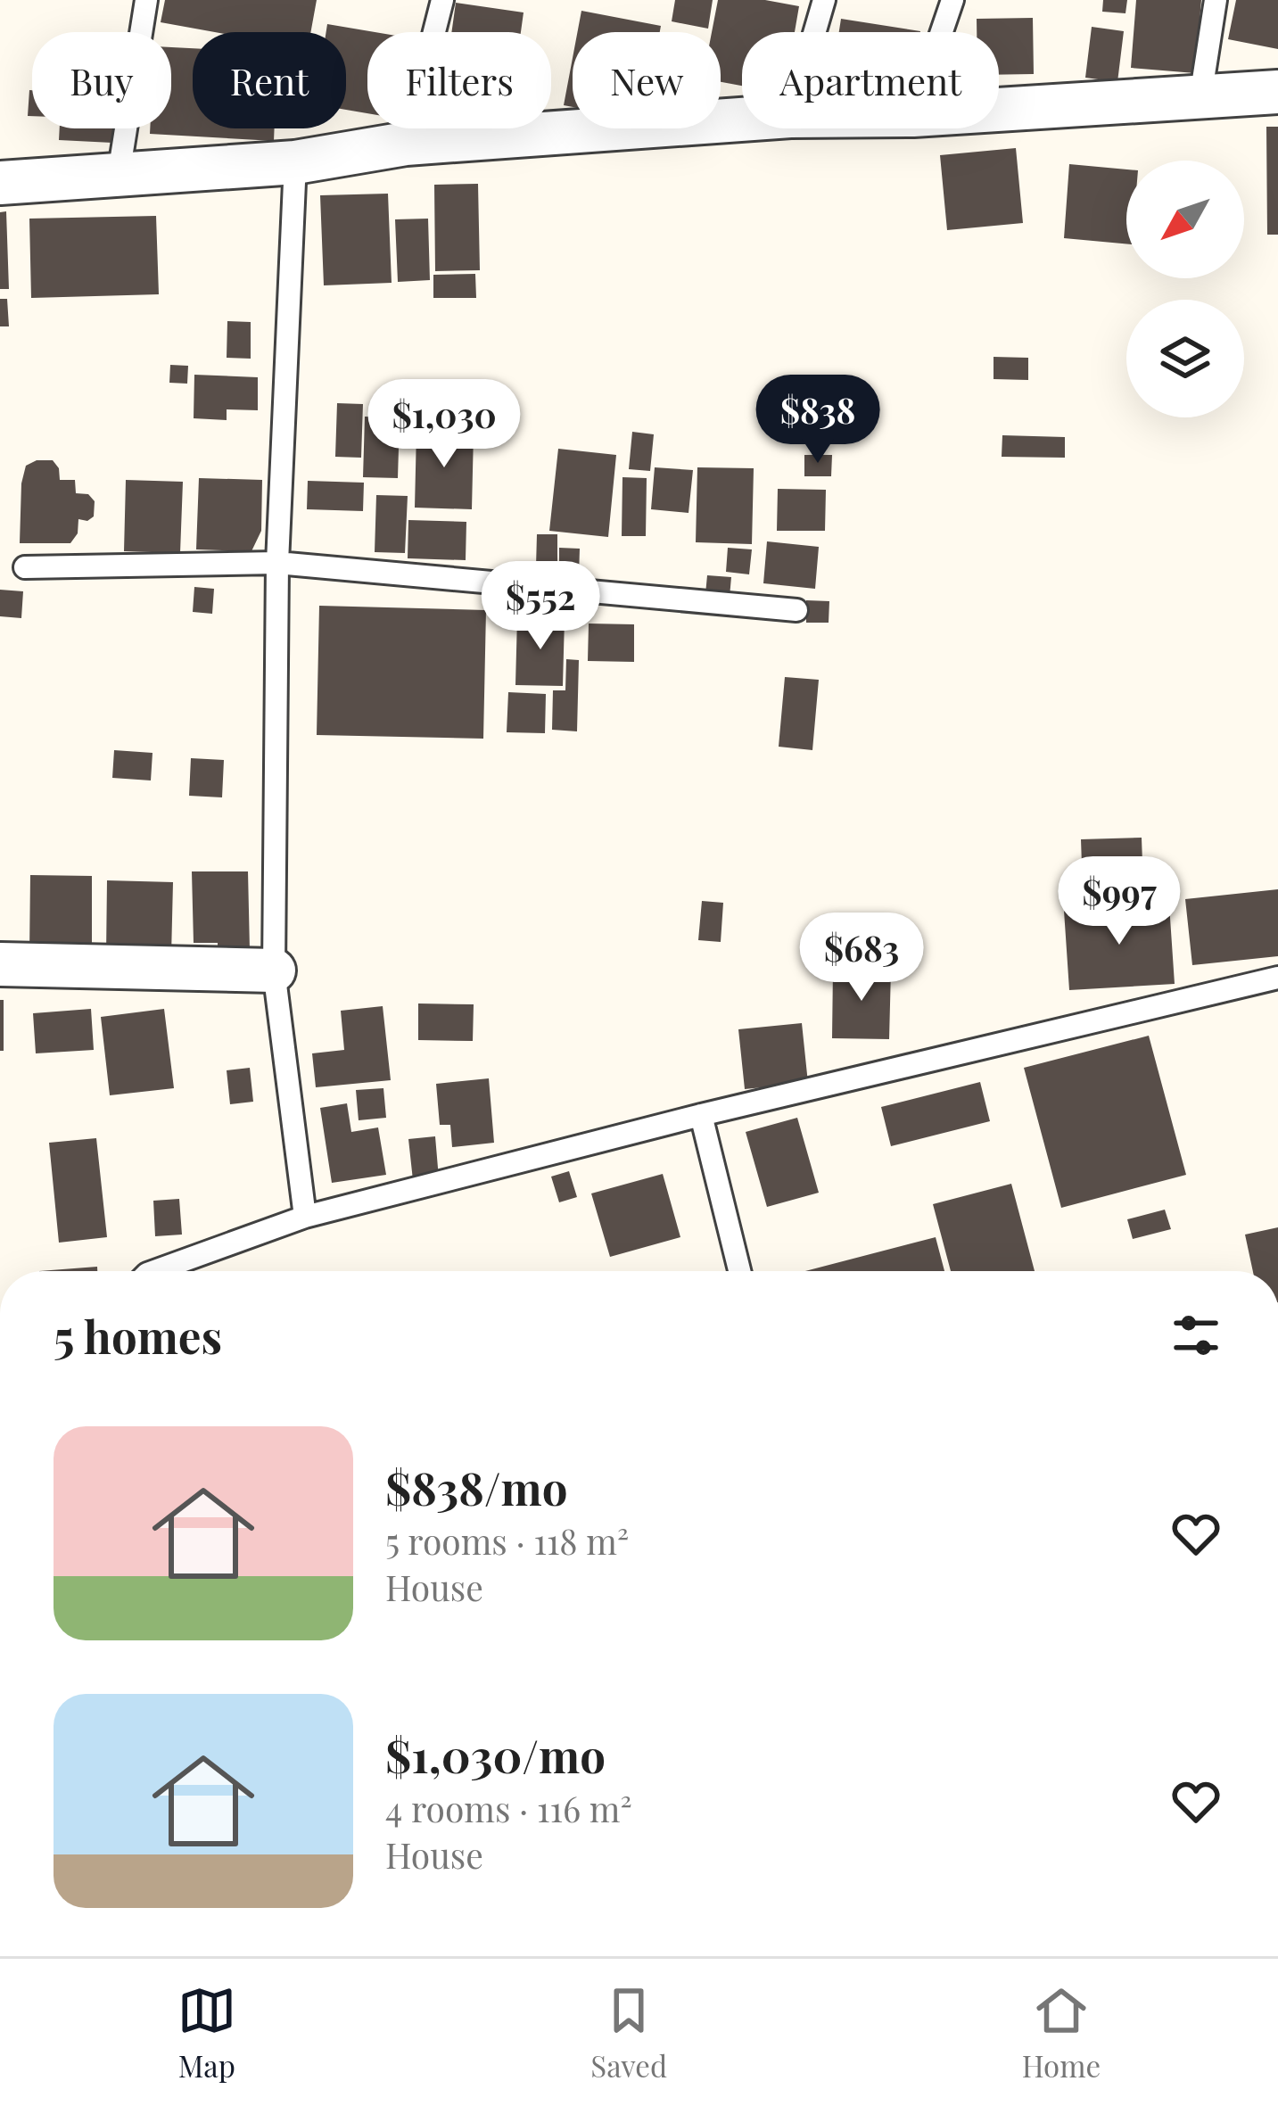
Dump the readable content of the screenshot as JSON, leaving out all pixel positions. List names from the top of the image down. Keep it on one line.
{"north":"bottom left","page":{"chip":["Buy","Rent","Filters","New","Apartment"],"price":["$838","$1,030","$552","$997","$683"],"heading":"5 homes","list":[{"name":"$838/mo","note":"5 rooms · 118 m² · House"},{"name":"$1,030/mo","note":"4 rooms · 116 m² · House"}],"tabs":["Map","Saved","Home"]}}
